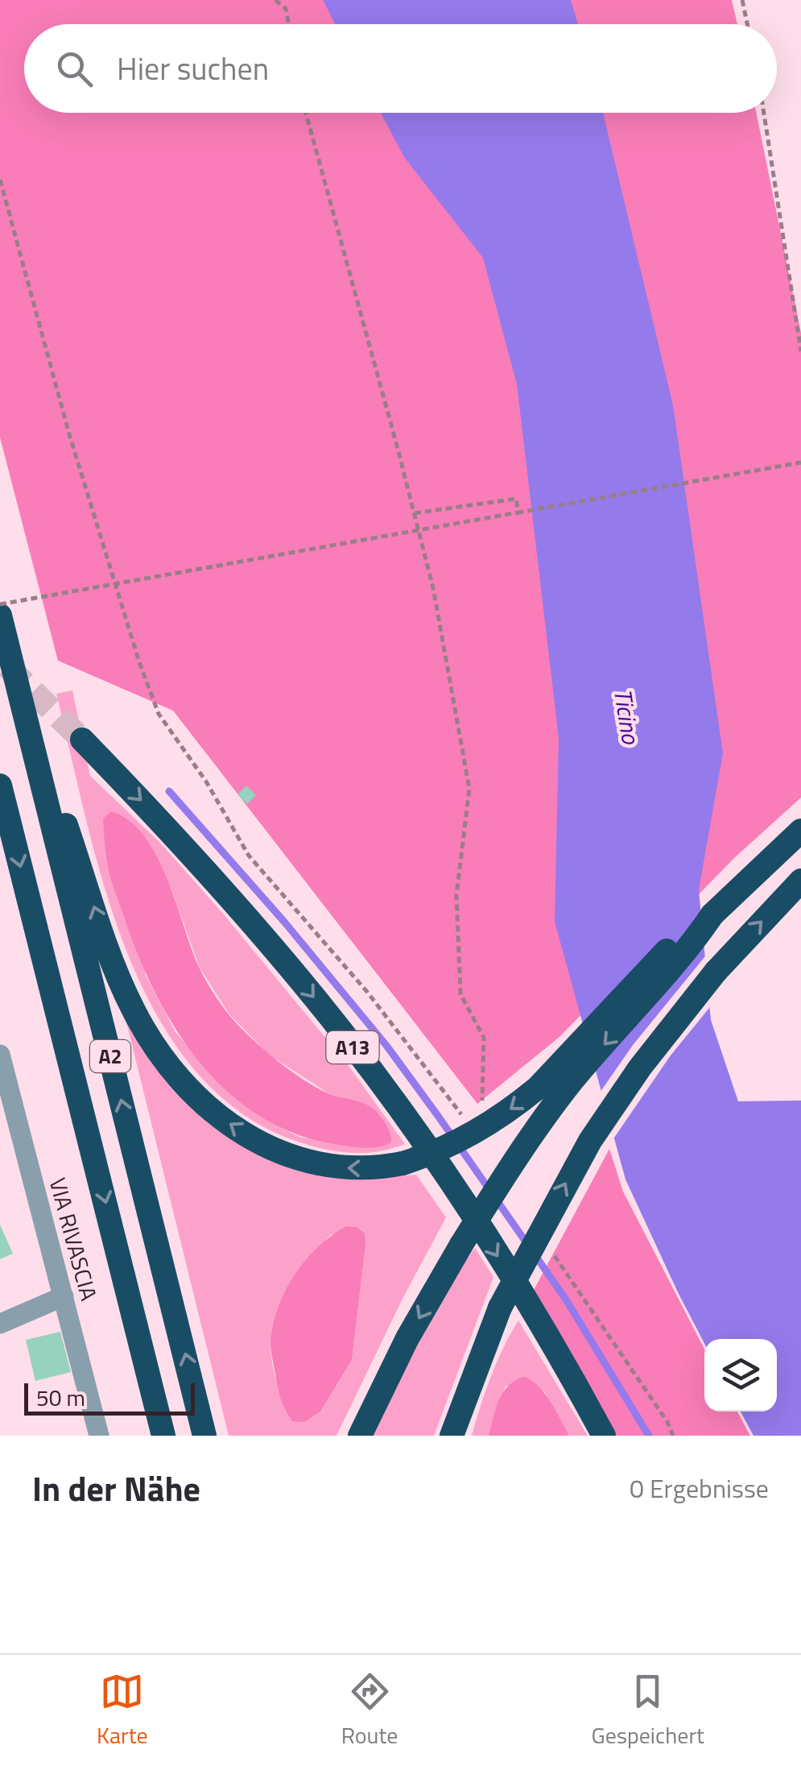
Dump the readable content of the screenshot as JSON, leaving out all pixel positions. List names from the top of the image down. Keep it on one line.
{"streets":{"highway":["A13","A2"],"street":["VIA RIVASCIA"]},"water":["Ticino"],"scale_bar":"50 m","page":{"search":"Hier suchen","scale":"50 m","heading":["In der Nähe","0 Ergebnisse"],"nav":["Karte","Route","Gespeichert"]}}
